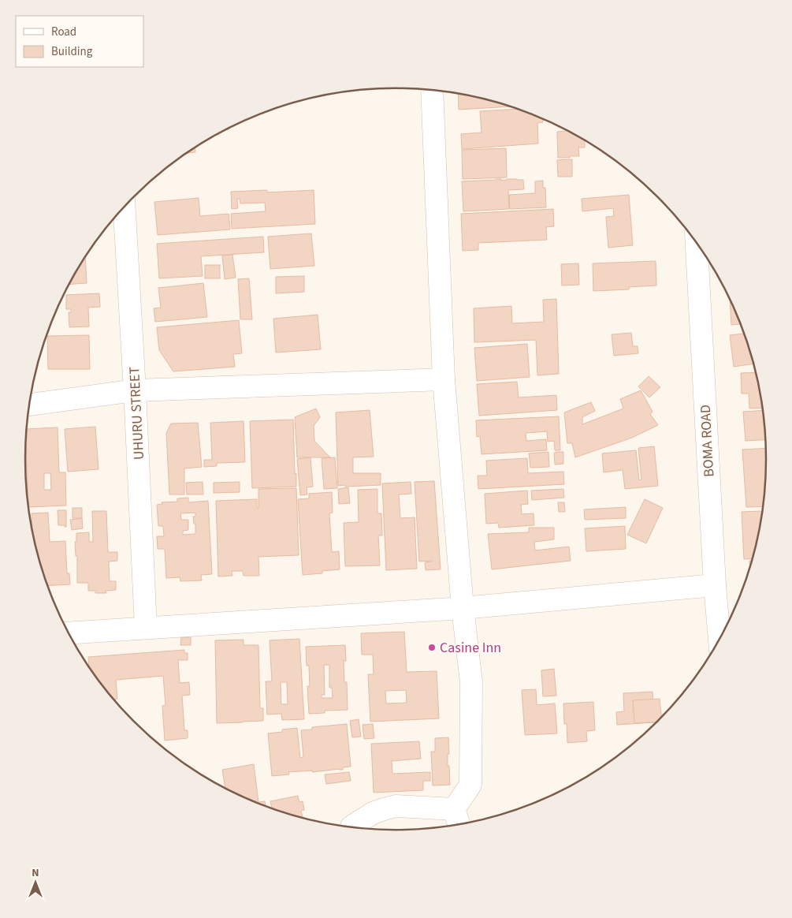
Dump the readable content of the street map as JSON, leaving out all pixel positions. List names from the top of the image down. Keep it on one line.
{"streets":{"street":["UHURU STREET","BOMA ROAD"]},"places":["Casine Inn"],"legend":["Road","Building"],"north":"top"}
